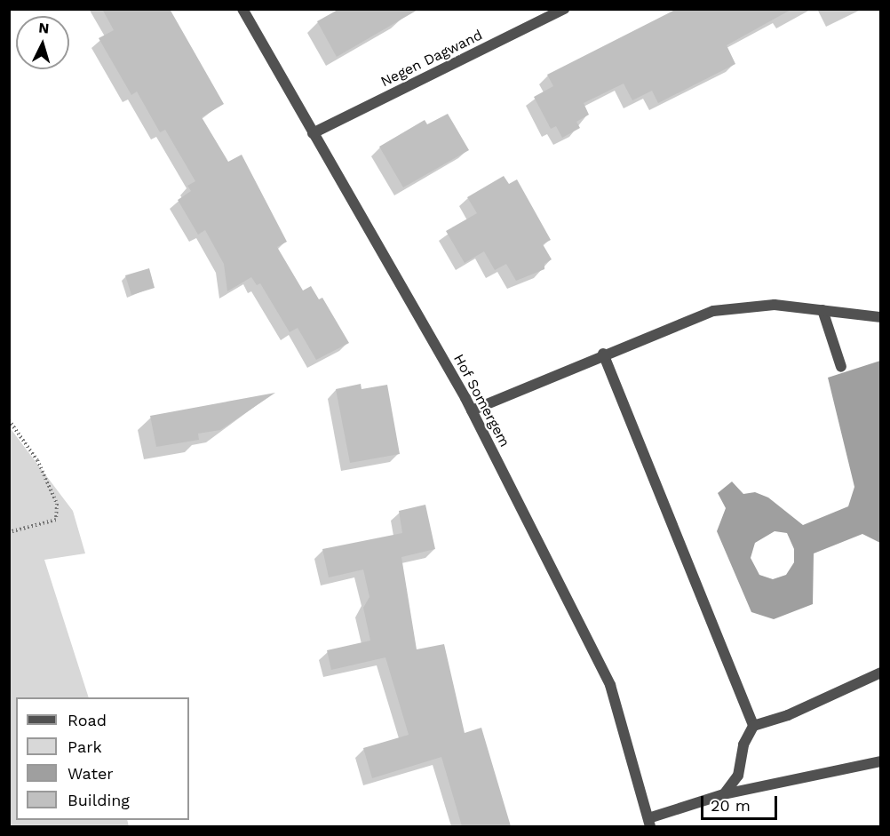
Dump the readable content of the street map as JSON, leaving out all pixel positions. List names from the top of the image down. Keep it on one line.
{"streets":{"street":["Negen Dagwand","Hof Somergem"]},"crossings":[["Negen Dagwand","Hof Somergem"]],"legend":["Road","Park","Water","Building"],"scale_bar":"20 m","north":"top"}
